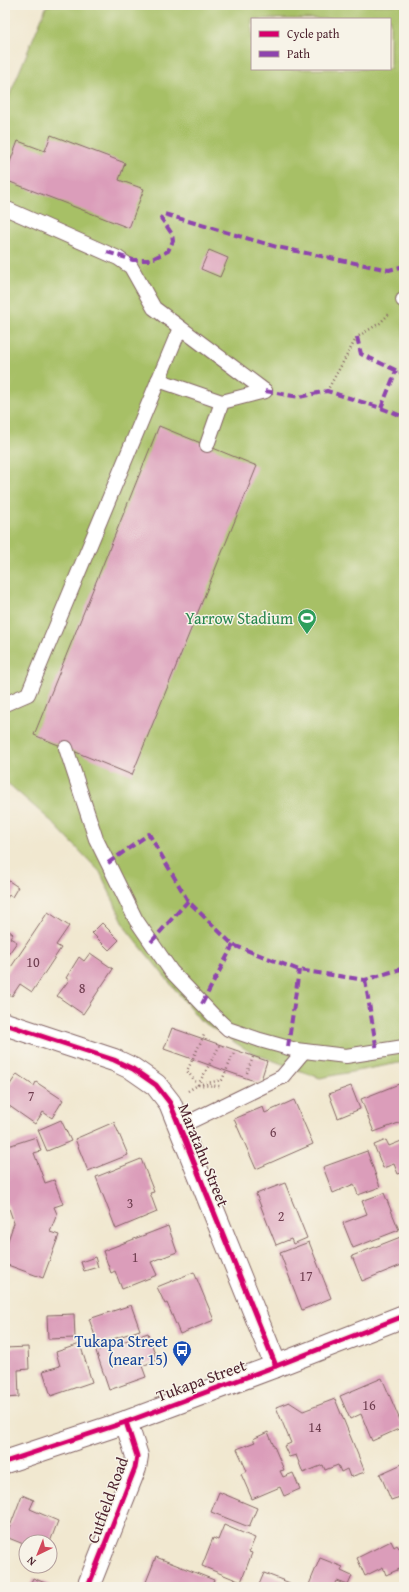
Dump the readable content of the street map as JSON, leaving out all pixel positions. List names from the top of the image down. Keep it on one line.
{"streets":{"street":["Maratahu Street","Tukapa Street","Cutfield Road"]},"crossings":[["Maratahu Street","Tukapa Street"],["Tukapa Street","Cutfield Road"]],"places":{"sports":["Yarrow Stadium"],"bus stop":["Tukapa Street (near 15)"]},"house_numbers":["10","8","7","6","3","2","1","17","16","14"],"legend":["Cycle path","Path"],"north":"bottom left"}
